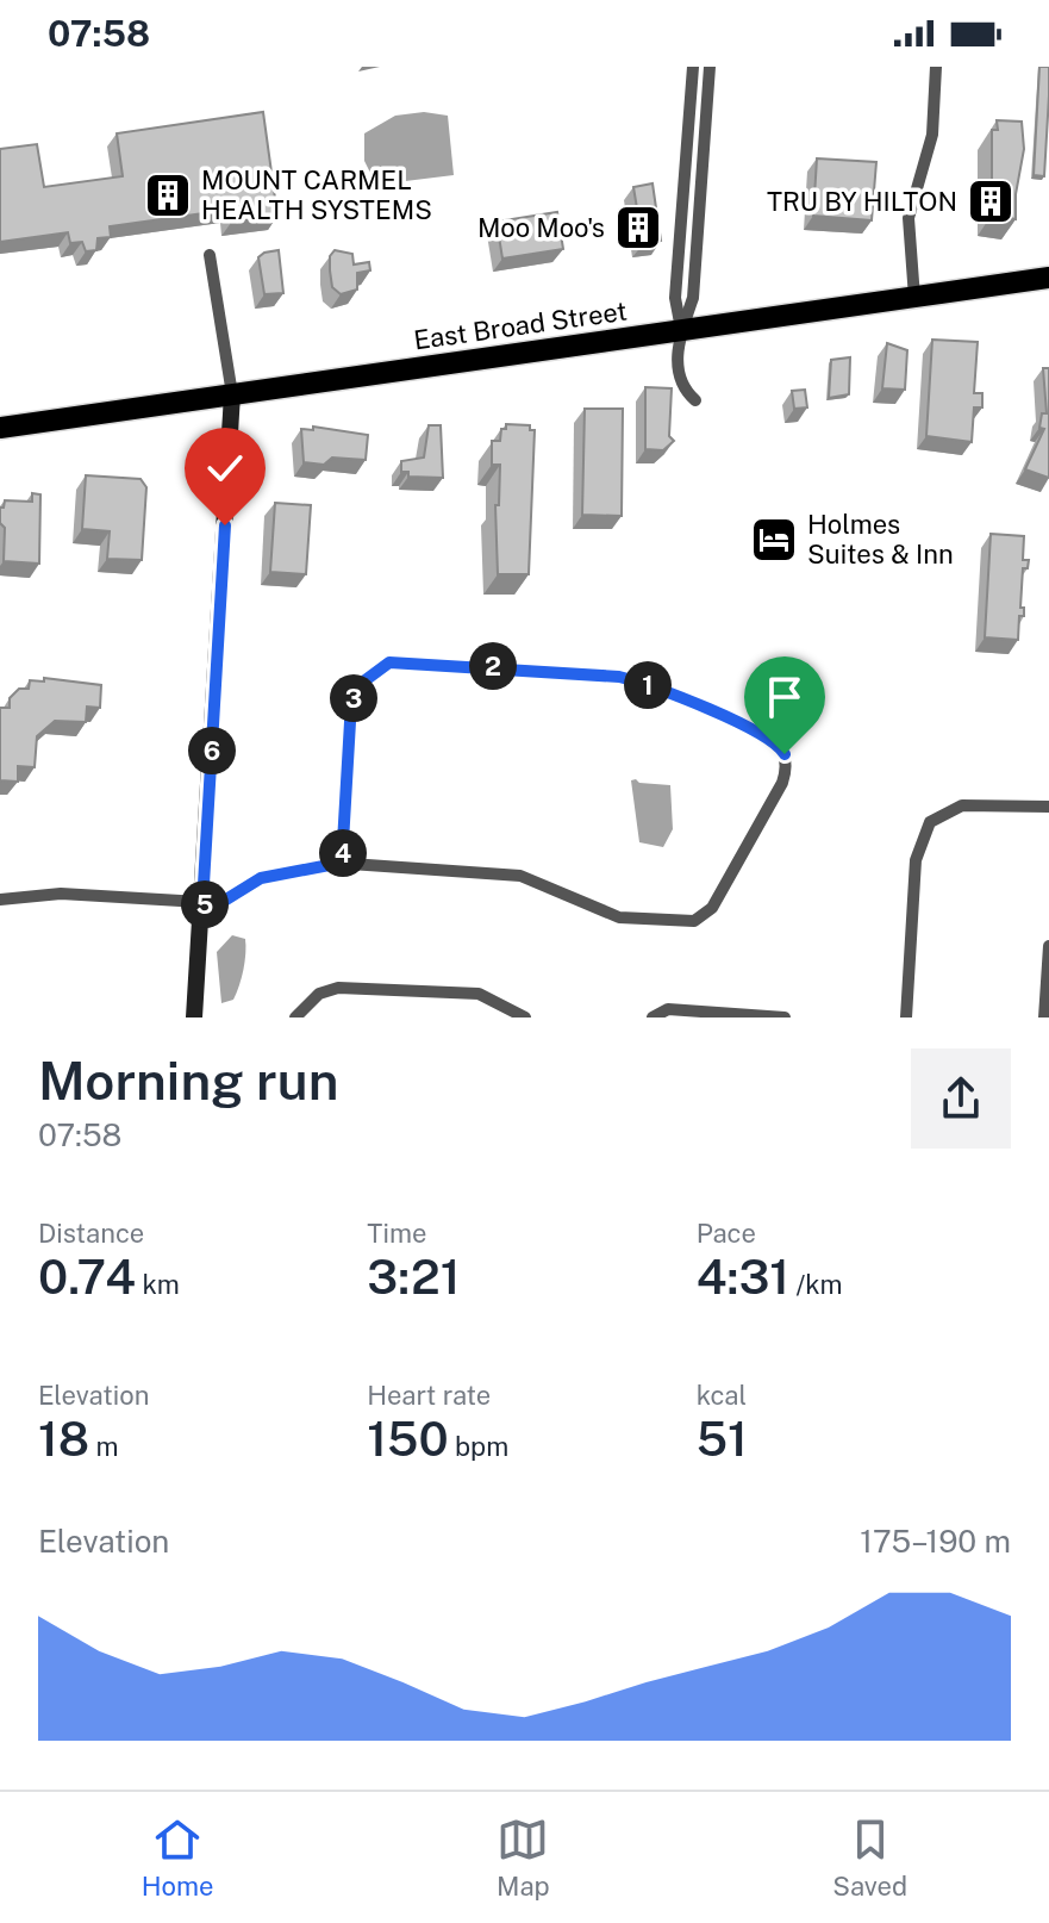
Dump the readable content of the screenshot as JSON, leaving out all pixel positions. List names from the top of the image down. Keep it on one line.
{"streets":{"highway":["East Broad Street"]},"places":{"building":["MOUNT CARMEL HEALTH SYSTEMS","TRU BY HILTON","Moo Moo's"],"hotel":["Holmes Suites & Inn"]},"page":{"status":"07:58","pins":["2","1","3","6","4","5"],"heading":["Morning run","07:58"],"stats":[["Distance","0.74 km"],["Time","3:21"],["Pace","4:31 /km"],["Elevation","18 m"],["Heart rate","150 bpm"],["kcal","51"]],"chart":["Elevation","175–190 m"],"tabs":["Home","Map","Saved"]}}
